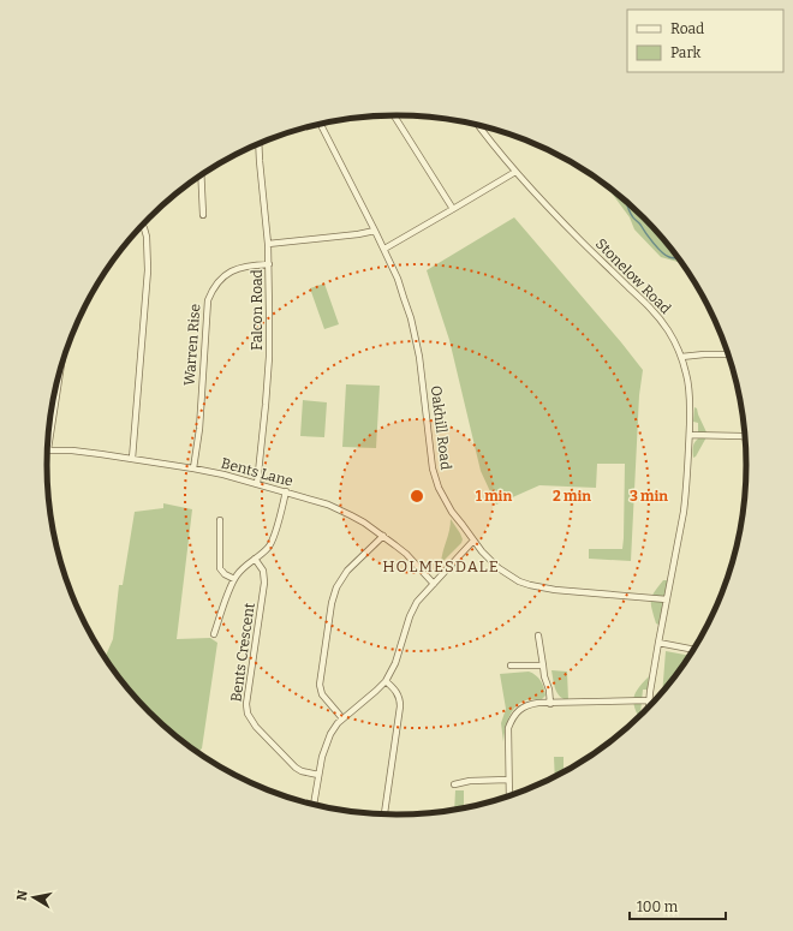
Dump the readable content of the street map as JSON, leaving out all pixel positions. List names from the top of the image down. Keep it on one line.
{"streets":{"street":["Stonelow Road","Falcon Road","Warren Rise","Oakhill Road","Bents Lane","Bents Crescent"]},"crossings":[["Stonelow Road","Oakhill Road"],["Falcon Road","Warren Rise"],["Falcon Road","Bents Lane"],["Warren Rise","Bents Lane"]],"districts":["HOLMESDALE"],"legend":["Road","Park"],"scale_bar":"100 m","north":"left","rings":["1 min","2 min","3 min"]}
